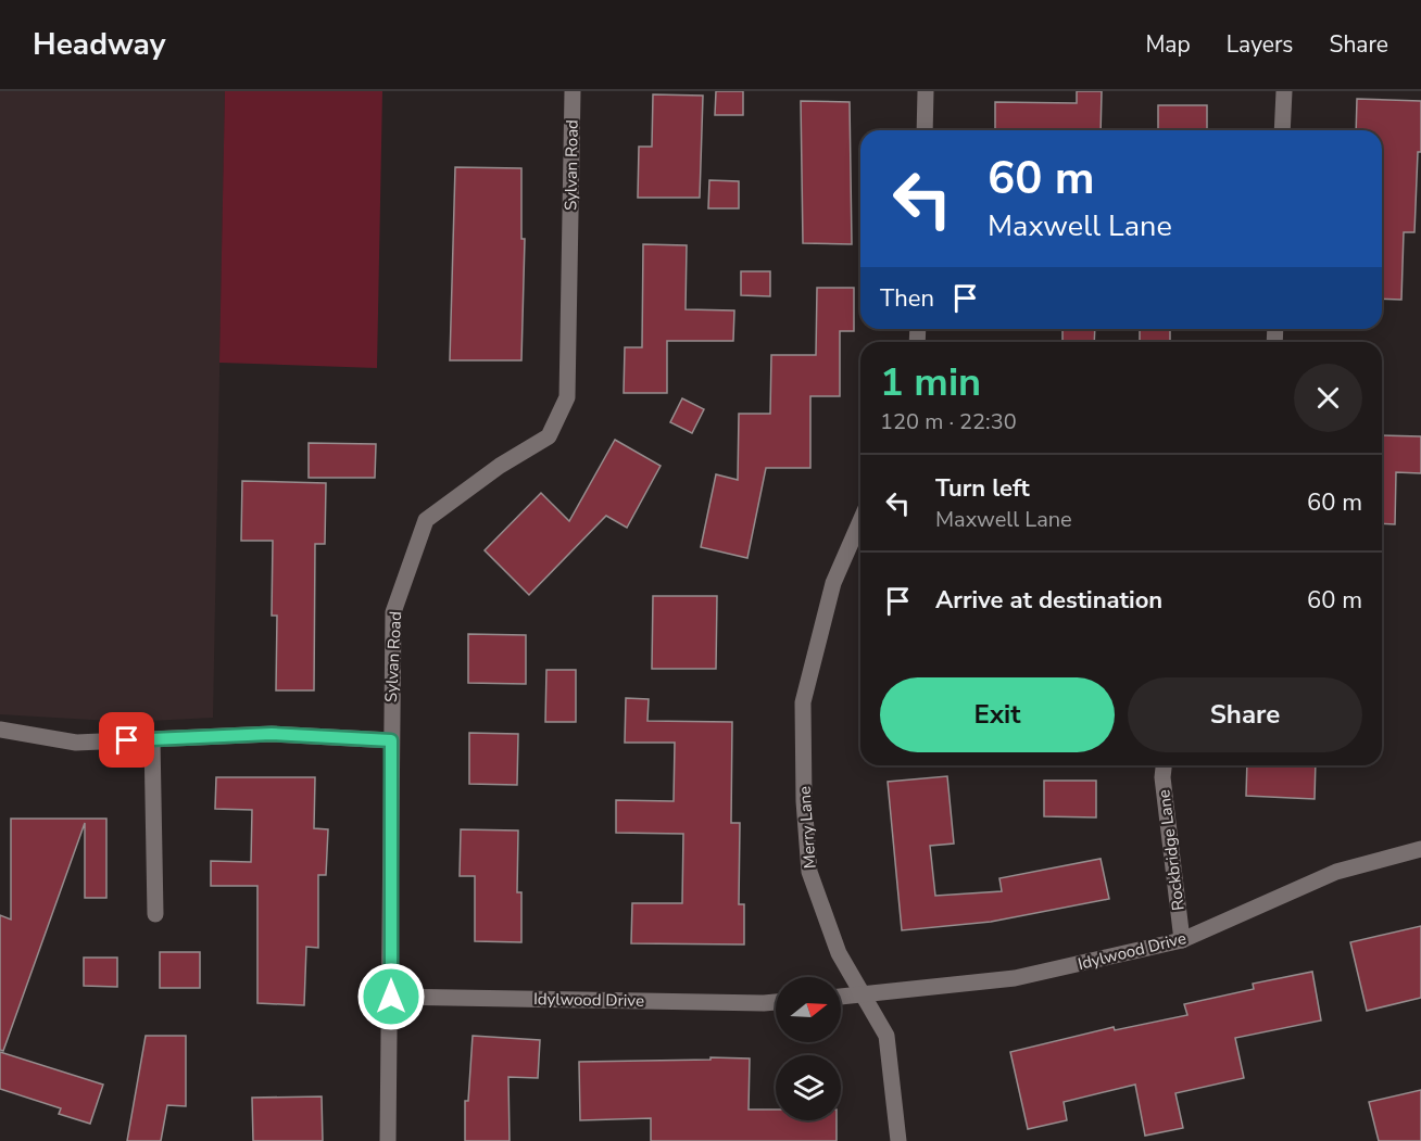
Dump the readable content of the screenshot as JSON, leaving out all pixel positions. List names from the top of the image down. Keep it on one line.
{"streets":{"street":["Sylvan Road","Merry Lane","Rockbridge Lane","Idylwood Drive"]},"crossings":[["Sylvan Road","Idylwood Drive"],["Merry Lane","Idylwood Drive"],["Rockbridge Lane","Idylwood Drive"]],"north":"right","page":{"header":"Headway","nav":["Map","Layers","Share"],"turn":["60 m","Maxwell Lane"],"then":"Then","heading":["1 min","120 m · 22:30"],"list":[{"name":"Turn left","note":"Maxwell Lane","value":"60 m"},{"name":"Arrive at destination","value":"60 m"}],"buttons":["Exit","Share"]}}
